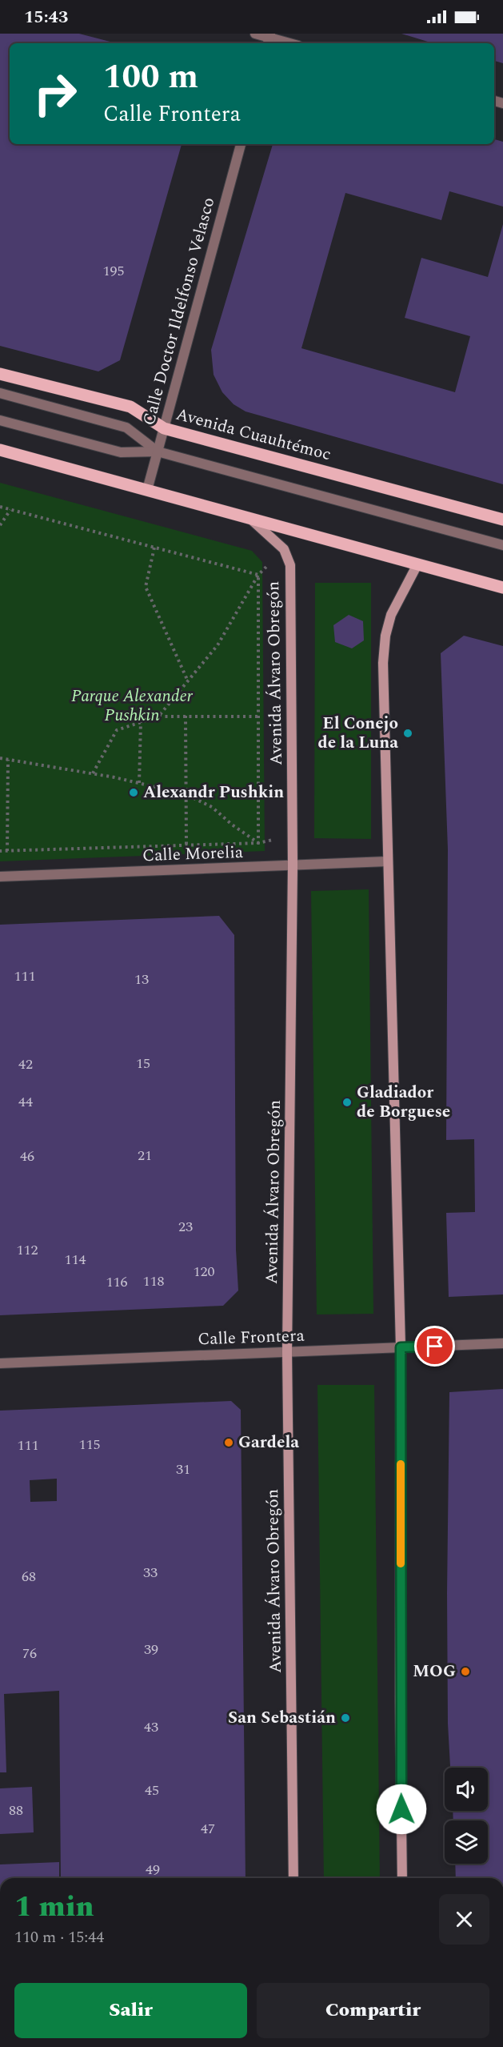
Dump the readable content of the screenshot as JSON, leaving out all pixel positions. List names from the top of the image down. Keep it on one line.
{"streets":{"main road":["Avenida Cuauhtémoc","Avenida Álvaro Obregón"],"street":["Calle Doctor Ildelfonso Velasco","Calle Morelia","Calle Frontera"]},"crossings":[["Calle Doctor Ildelfonso Velasco","Avenida Cuauhtémoc"],["Avenida Álvaro Obregón","Calle Morelia"],["Avenida Álvaro Obregón","Calle Frontera"]],"parks":["Parque Alexander Pushkin"],"places":["El Conejo de la Luna","Alexandr Pushkin","Gladiador de Borguese","Gardela","MOG","San Sebastián"],"house_numbers":["195","111","13","15","42","44","21","46","23","112","114","120","118","116","115","111","31","33","68","39","76","43","45","88","47","49"],"page":{"status":"15:43","turn":["100 m","Calle Frontera"],"heading":["1 min","110 m · 15:44"],"buttons":["Salir","Compartir"]}}
